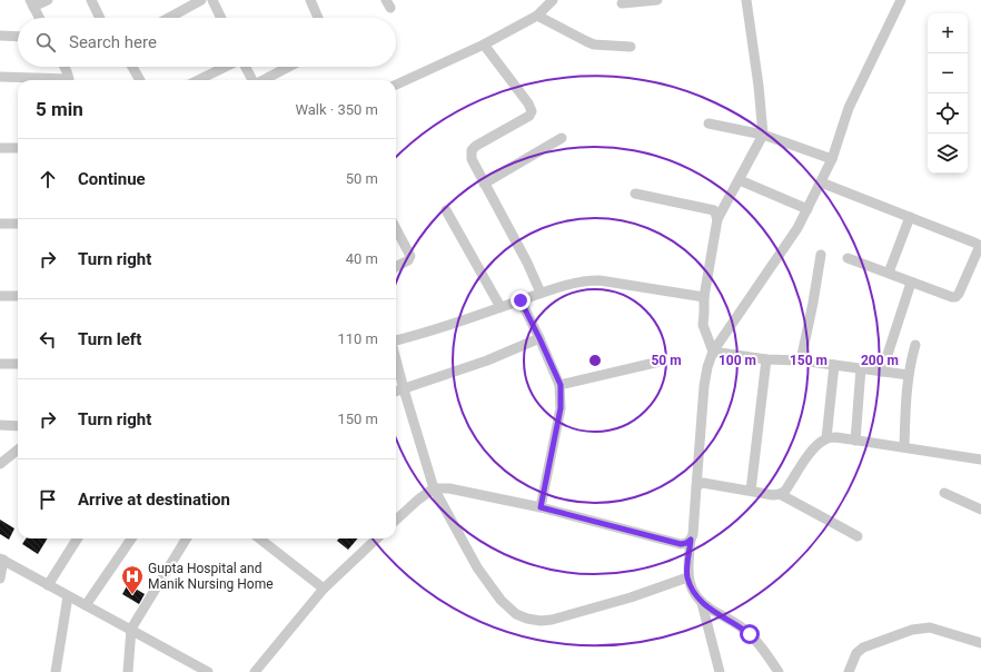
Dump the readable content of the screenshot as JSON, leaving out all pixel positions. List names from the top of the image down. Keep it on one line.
{"places":{"hospital":["Gupta Hospital and Manik Nursing Home"]},"page":{"map_buttons":["+","−"],"search":"Search here","heading":["5 min","Walk · 350 m"],"list":[["Continue","50 m"],["Turn right","40 m"],["Turn left","110 m"],["Turn right","150 m"],"Arrive at destination"]},"rings":["50 m","100 m","150 m","200 m"]}
